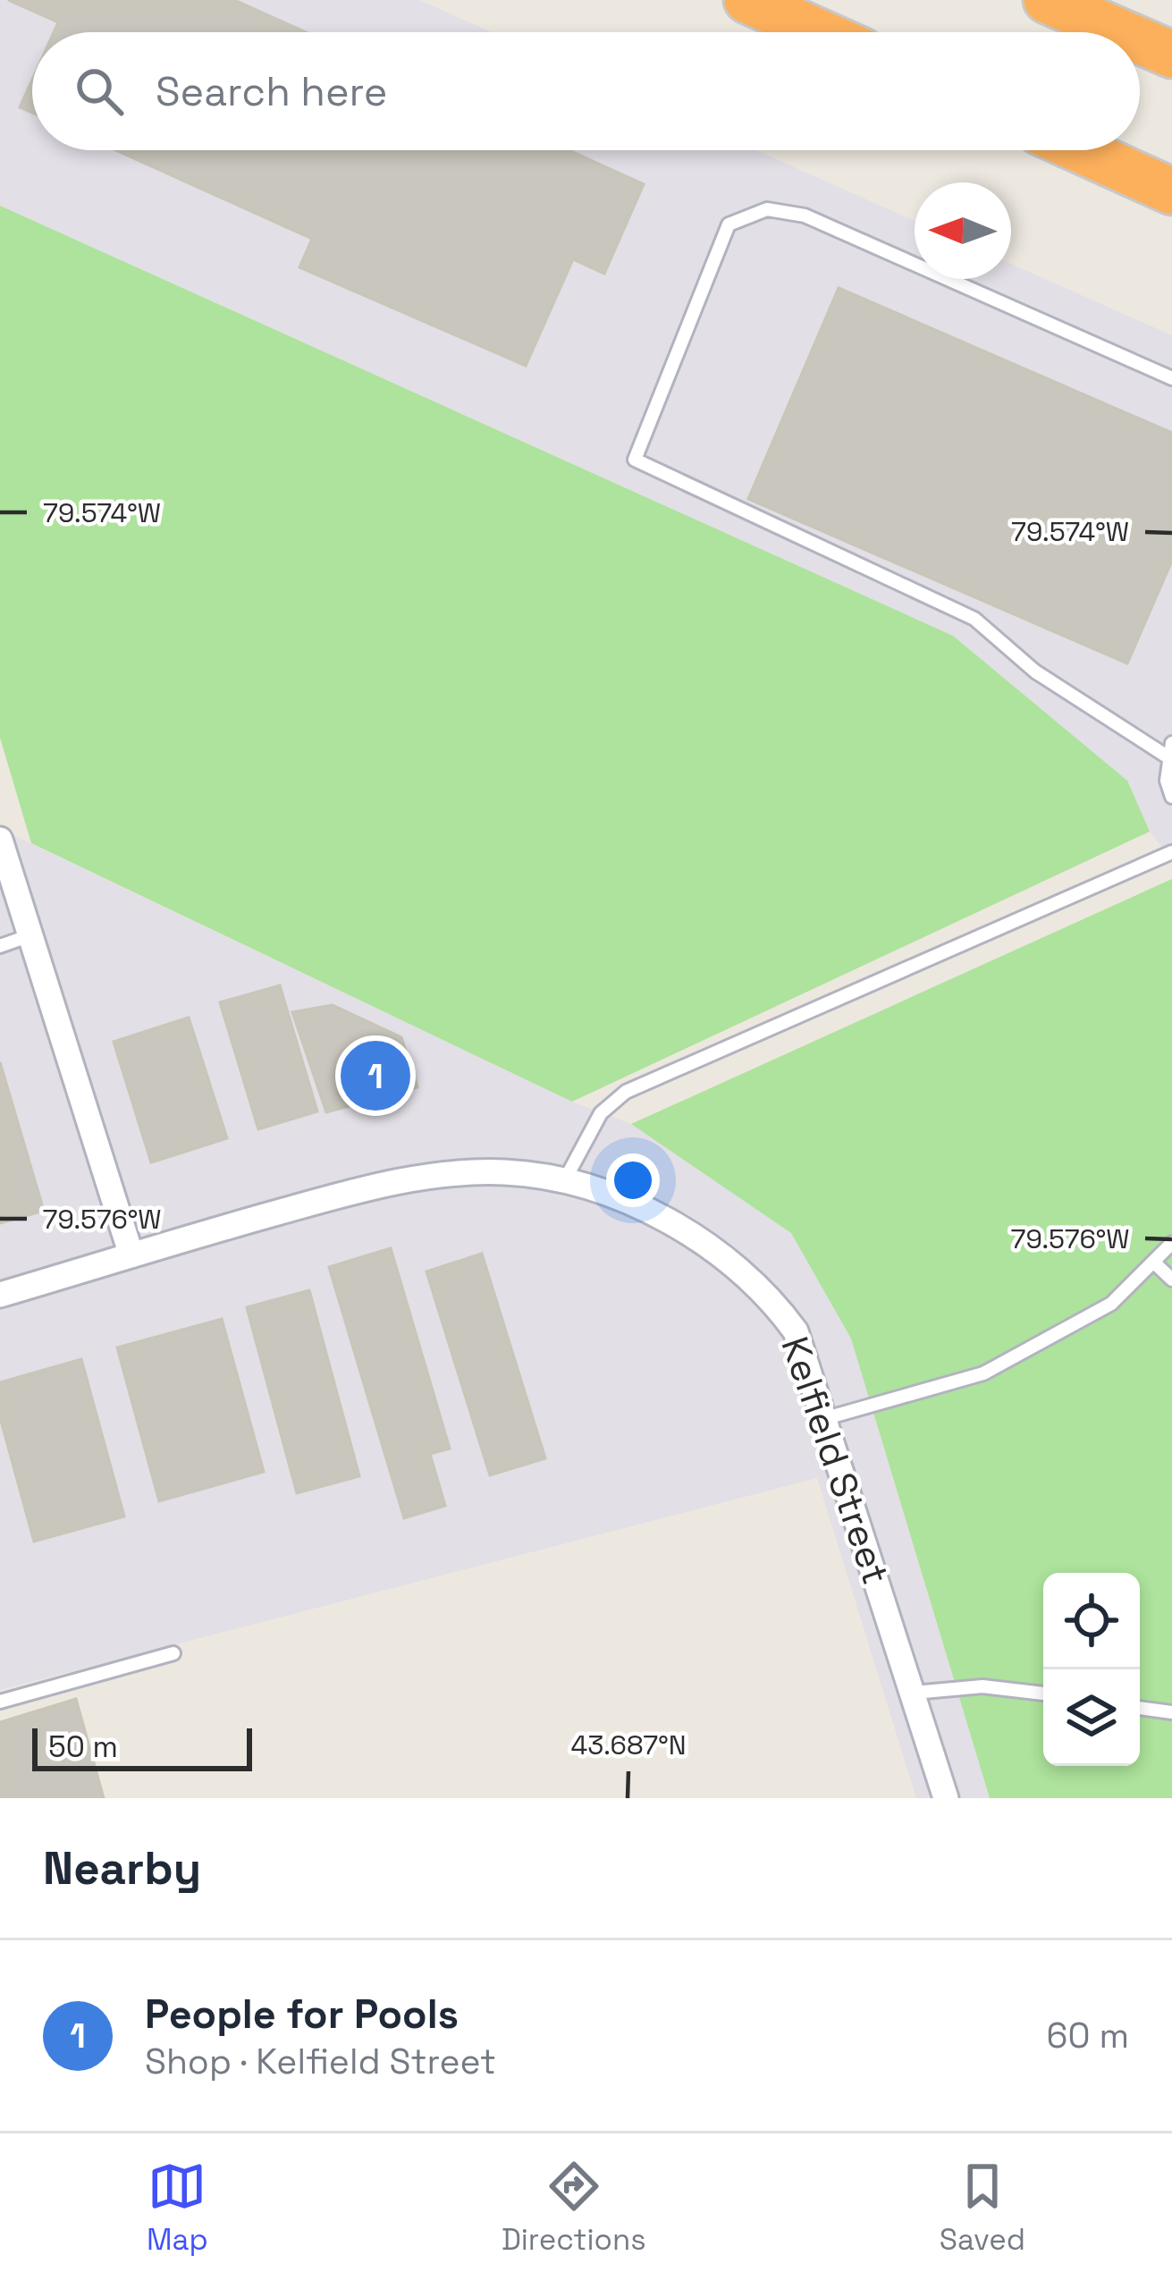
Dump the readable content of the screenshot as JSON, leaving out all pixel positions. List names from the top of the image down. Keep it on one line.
{"streets":{"street":["Kelfield Street"]},"scale_bar":"50 m","north":"left","page":{"search":"Search here","pins":"1","scale":"50 m","heading":"Nearby","list":[{"mark":"1","name":"People for Pools","note":"Shop · Kelfield Street","value":"60 m"}],"nav":["Map","Directions","Saved"]},"coordinates":["79.574°W","79.576°W","43.687°N"]}
